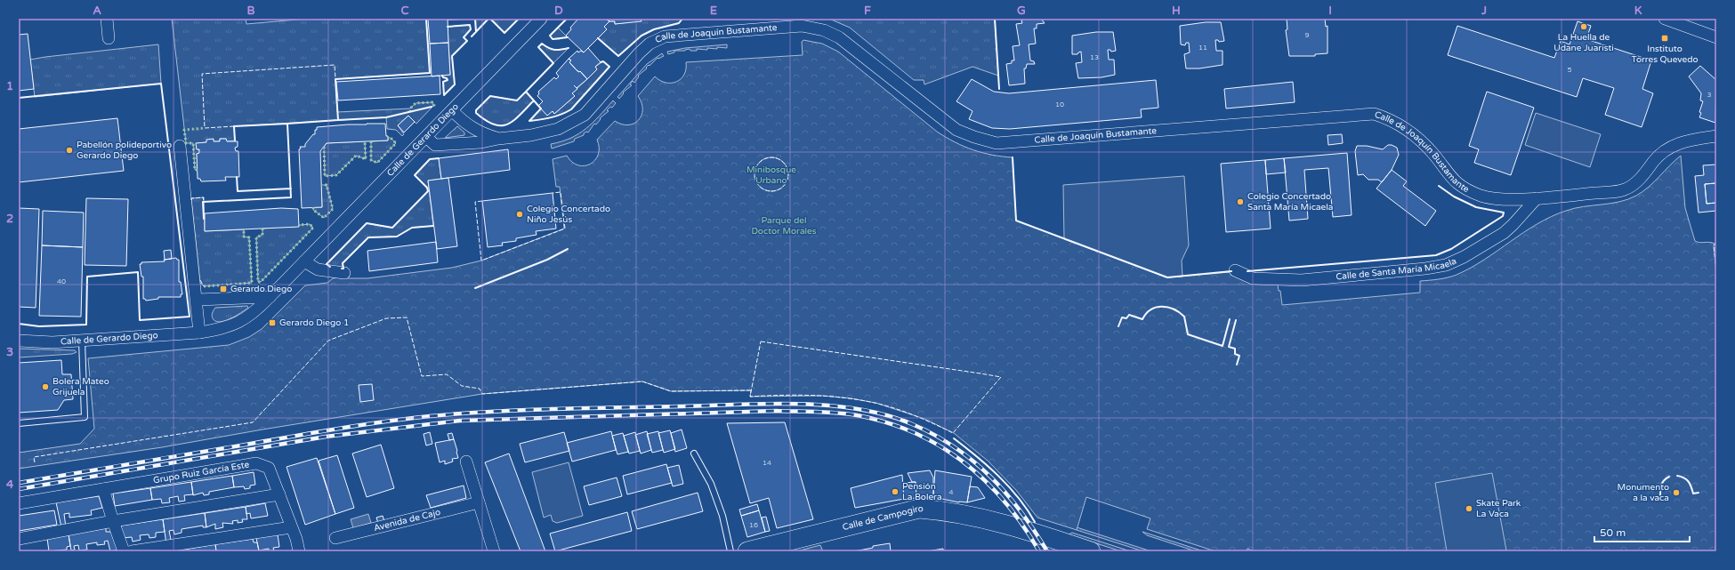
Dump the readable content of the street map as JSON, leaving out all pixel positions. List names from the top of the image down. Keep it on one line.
{"streets":{"highway":["Calle de Campogiro"],"street":["Calle de Joaquín Bustamante","Calle de Gerardo Diego","Calle de Santa María Micaela","Grupo Ruiz García Este","Avenida de Cajo"]},"crossings":[["Calle de Joaquín Bustamante","Calle de Gerardo Diego"],["Calle de Joaquín Bustamante","Calle de Santa María Micaela"]],"parks":["Minibosque Urbano","Parque del Doctor Morales"],"places":{"other":["La Huella de Udane Juaristi","Pabellón polideportivo Gerardo Diego","Colegio Concertado Santa María Micaela","Colegio Concertado Niño Jesús","Bolera Mateo Grijuela","Pensión La Bolera","Monumento a la vaca","Skate Park La Vaca"],"transit":["Instituto Torres Quevedo","Gerardo Diego","Gerardo Diego 1"]},"house_numbers":["9","11","13","5","3","10","40","14","4","16"],"scale_bar":"50 m","grid":{"columns":["A","B","C","D","E","F","G","H","I","J","K"],"rows":["1","2","3","4"]}}
